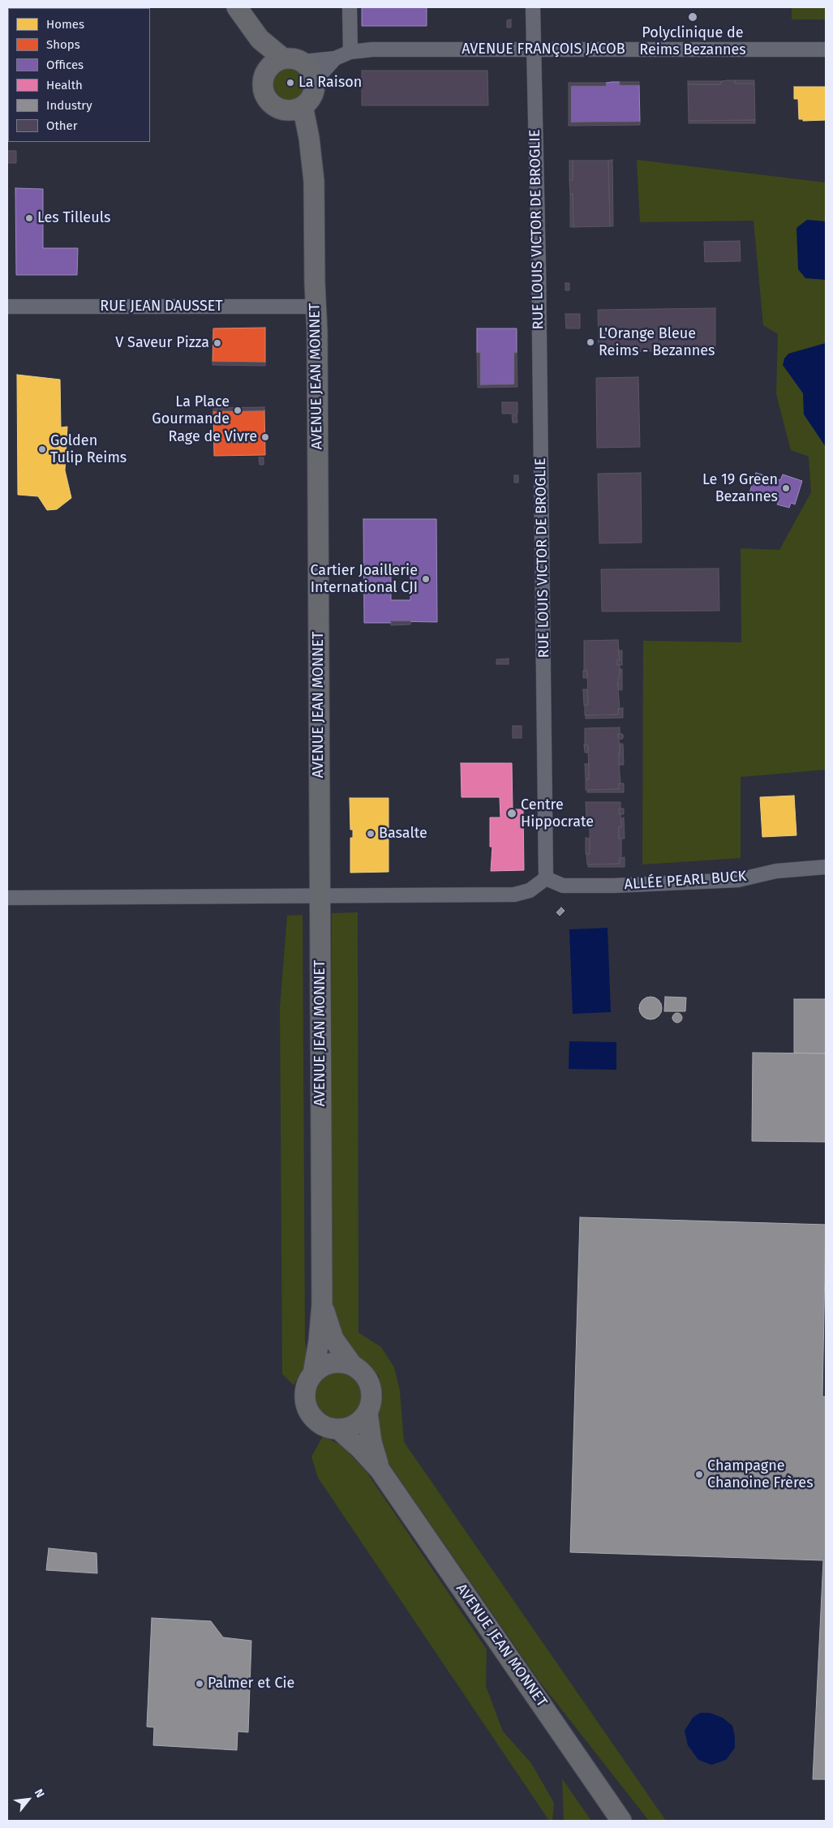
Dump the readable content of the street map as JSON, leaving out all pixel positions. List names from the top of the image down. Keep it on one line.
{"streets":{"street":["AVENUE FRANÇOIS JACOB","RUE LOUIS VICTOR DE BROGLIE","RUE JEAN DAUSSET","AVENUE JEAN MONNET","ALLÉE PEARL BUCK"]},"crossings":[["AVENUE FRANÇOIS JACOB","RUE LOUIS VICTOR DE BROGLIE"],["AVENUE FRANÇOIS JACOB","AVENUE JEAN MONNET"],["RUE LOUIS VICTOR DE BROGLIE","ALLÉE PEARL BUCK"],["RUE JEAN DAUSSET","AVENUE JEAN MONNET"]],"places":["Polyclinique de Reims Bezannes","La Raison","Les Tilleuls","L'Orange Bleue Reims - Bezannes","V Saveur Pizza","La Place Gourmande","Rage de Vivre","Golden Tulip Reims","Le 19 Green Bezannes","Cartier Joaillerie International CJI","Centre Hippocrate","Basalte","Champagne Chanoine Frères","Palmer et Cie"],"legend":["Homes","Shops","Offices","Health","Industry","Other"],"north":"top right"}
